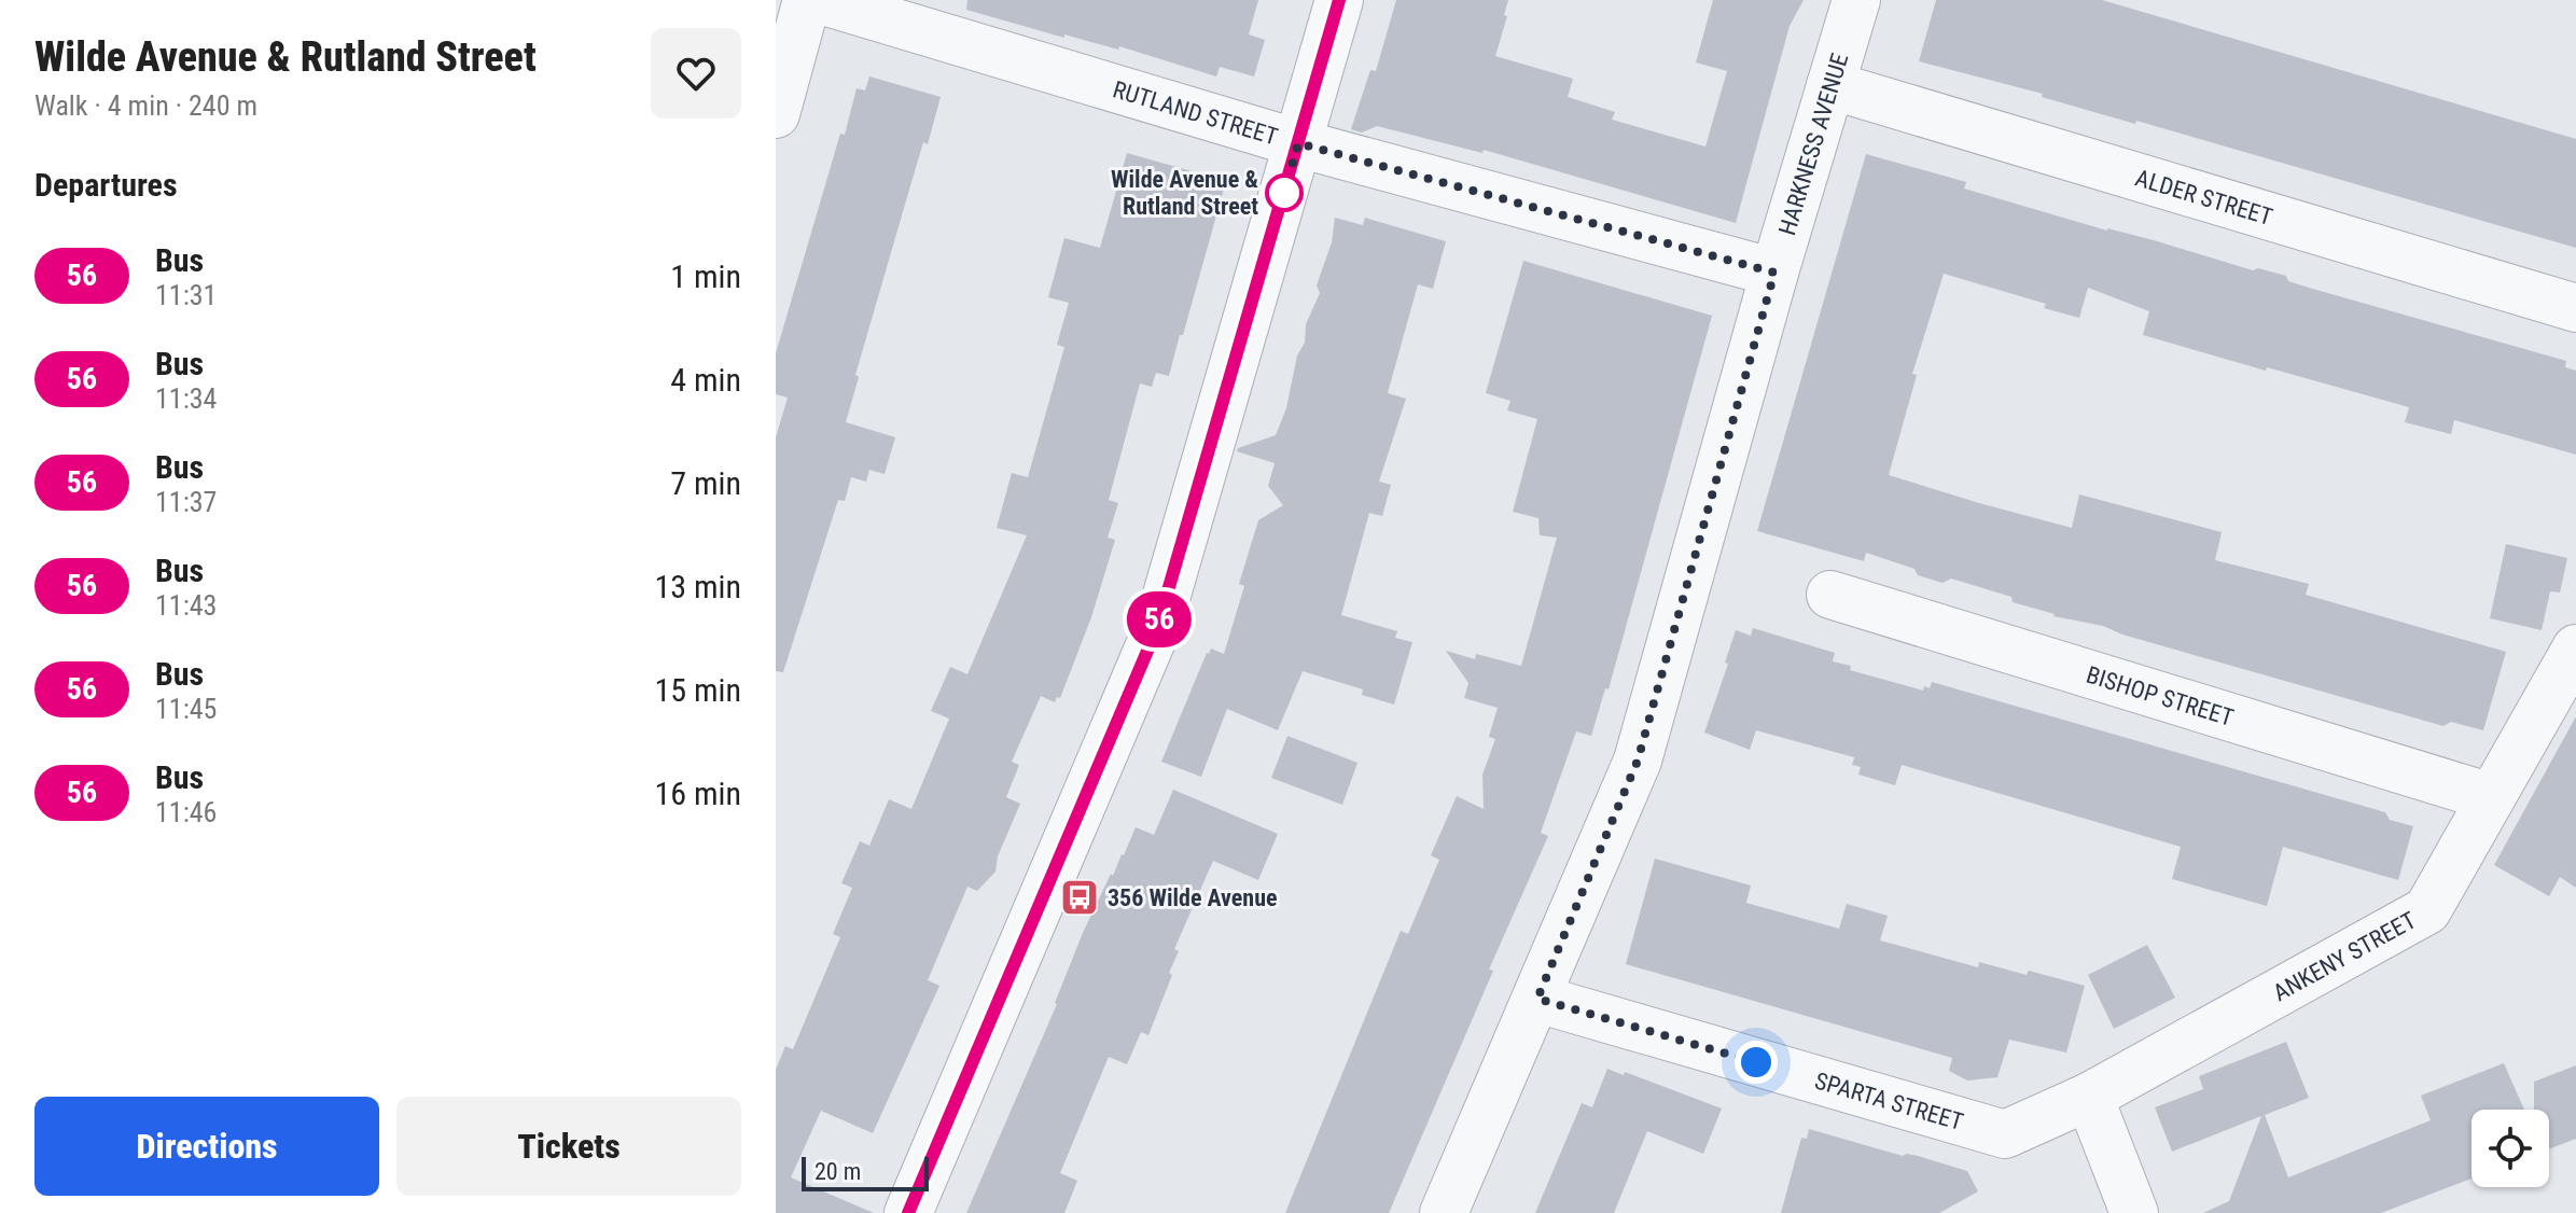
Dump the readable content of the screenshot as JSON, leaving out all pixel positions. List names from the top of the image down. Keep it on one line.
{"streets":{"street":["RUTLAND STREET","HARKNESS AVENUE","ALDER STREET","BISHOP STREET","ANKENY STREET","SPARTA STREET"]},"crossings":[["RUTLAND STREET","HARKNESS AVENUE"],["HARKNESS AVENUE","ALDER STREET"],["HARKNESS AVENUE","SPARTA STREET"],["BISHOP STREET","ANKENY STREET"],["ANKENY STREET","SPARTA STREET"]],"places":{"other":["Wilde Avenue & Rutland Street"],"bus stop":["356 Wilde Avenue"]},"lines":["bus line 56"],"scale_bar":"20 m","page":{"heading":[["Wilde Avenue & Rutland Street","Walk · 4 min · 240 m"],"Departures"],"on_map":"56","list":[{"mark":"56","name":"Bus","note":"11:31","value":"1 min"},{"mark":"56","name":"Bus","note":"11:34","value":"4 min"},{"mark":"56","name":"Bus","note":"11:37","value":"7 min"},{"mark":"56","name":"Bus","note":"11:43","value":"13 min"},{"mark":"56","name":"Bus","note":"11:45","value":"15 min"},{"mark":"56","name":"Bus","note":"11:46","value":"16 min"}],"buttons":["Directions","Tickets"],"scale":"20 m"}}
